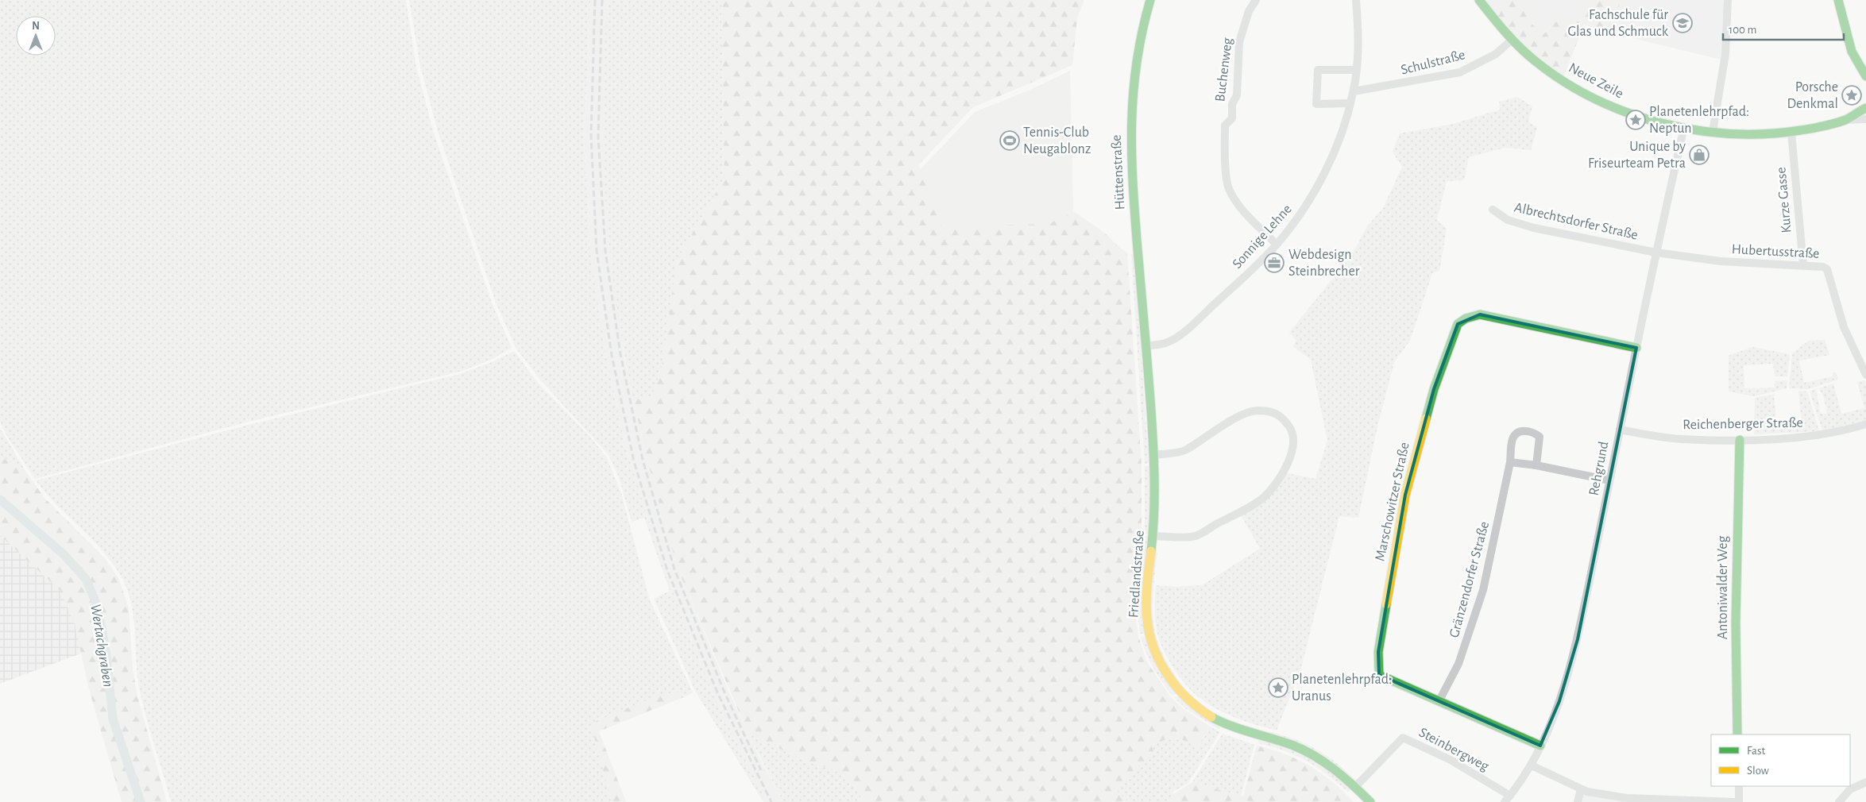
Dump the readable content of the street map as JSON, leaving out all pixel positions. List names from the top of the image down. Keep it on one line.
{"streets":{"street":["Schulstraße","Buchenweg","Neue Zeile","Hüttenstraße","Kurze Gasse","Albrechtsdorfer Straße","Sonnige Lehne","Hubertusstraße","Reichenberger Straße","Rehgrund","Marschowitzer Straße","Friedlandstraße","Gränzendorfer Straße","Antoniwalder Weg","Steinbergweg"]},"crossings":[["Schulstraße","Neue Zeile"],["Schulstraße","Sonnige Lehne"],["Buchenweg","Sonnige Lehne"],["Neue Zeile","Kurze Gasse"],["Neue Zeile","Rehgrund"],["Hüttenstraße","Sonnige Lehne"],["Hüttenstraße","Friedlandstraße"],["Kurze Gasse","Hubertusstraße"],["Albrechtsdorfer Straße","Hubertusstraße"],["Albrechtsdorfer Straße","Rehgrund"],["Sonnige Lehne","Friedlandstraße"],["Hubertusstraße","Rehgrund"],["Reichenberger Straße","Rehgrund"],["Reichenberger Straße","Antoniwalder Weg"],["Rehgrund","Marschowitzer Straße"],["Rehgrund","Steinbergweg"],["Marschowitzer Straße","Gränzendorfer Straße"],["Friedlandstraße","Steinbergweg"]],"water":["Wertachgraben"],"places":{"school or university":["Fachschule für Glas und Schmuck"],"place":["Porsche Denkmal","Planetenlehrpfad: Neptun","Planetenlehrpfad: Uranus"],"sports":["Tennis-Club Neugablonz"],"shop":["Unique by Friseurteam Petra"],"office":["Webdesign Steinbrecher"]},"legend":["Fast","Slow"],"scale_bar":"100 m","north":"top"}
